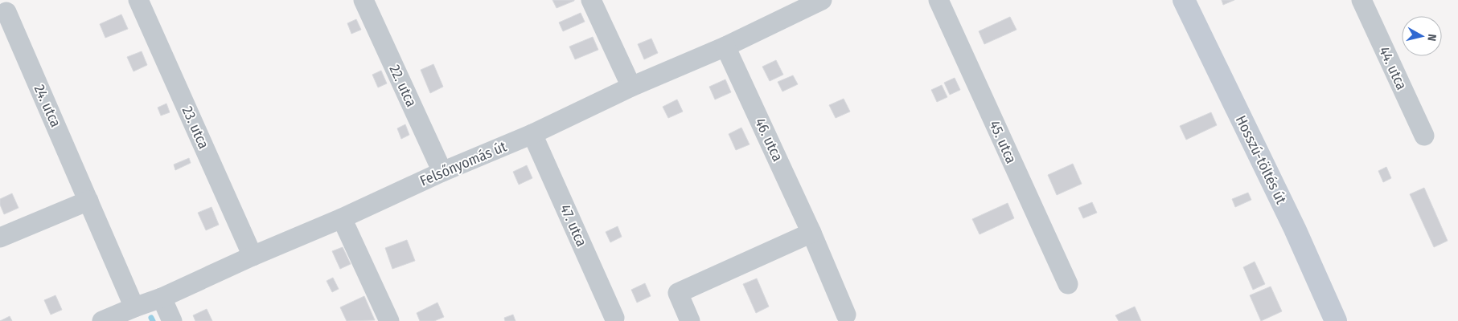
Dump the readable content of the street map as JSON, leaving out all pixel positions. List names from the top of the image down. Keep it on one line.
{"streets":{"street":["44. utca","22. utca","24. utca","23. utca","46. utca","45. utca","Hosszú-töltés út","Felsőnyomás út","47. utca"]},"crossings":[["22. utca","Felsőnyomás út"],["24. utca","Felsőnyomás út"],["23. utca","Felsőnyomás út"],["46. utca","Felsőnyomás út"],["Felsőnyomás út","47. utca"]],"north":"right"}
